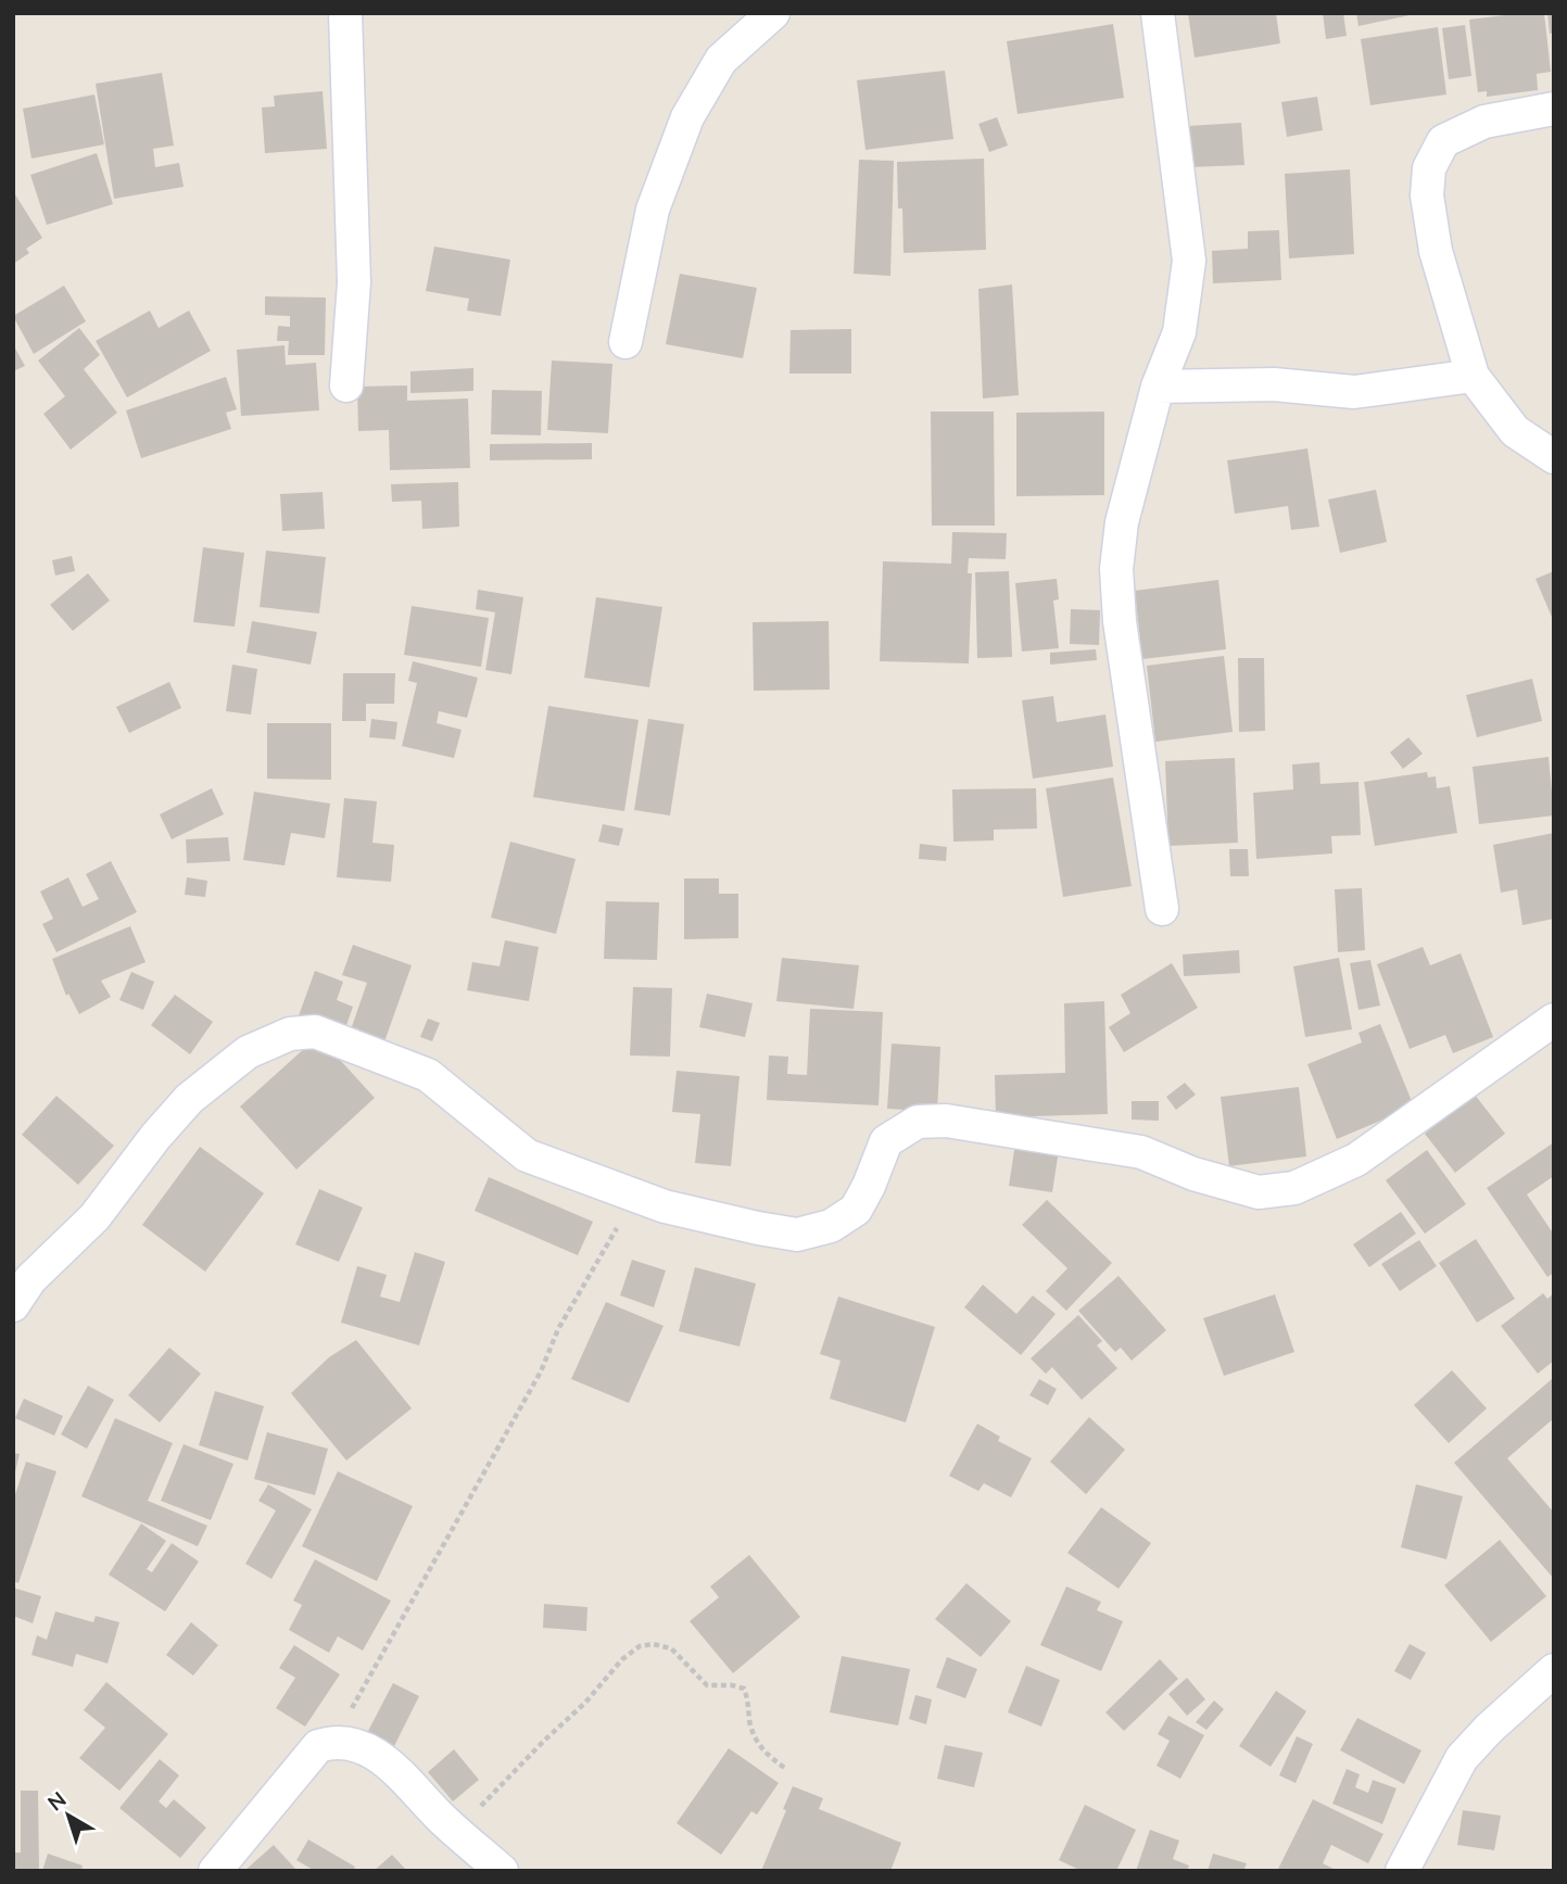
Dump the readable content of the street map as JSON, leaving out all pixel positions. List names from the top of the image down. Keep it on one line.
{"north":"top left"}
